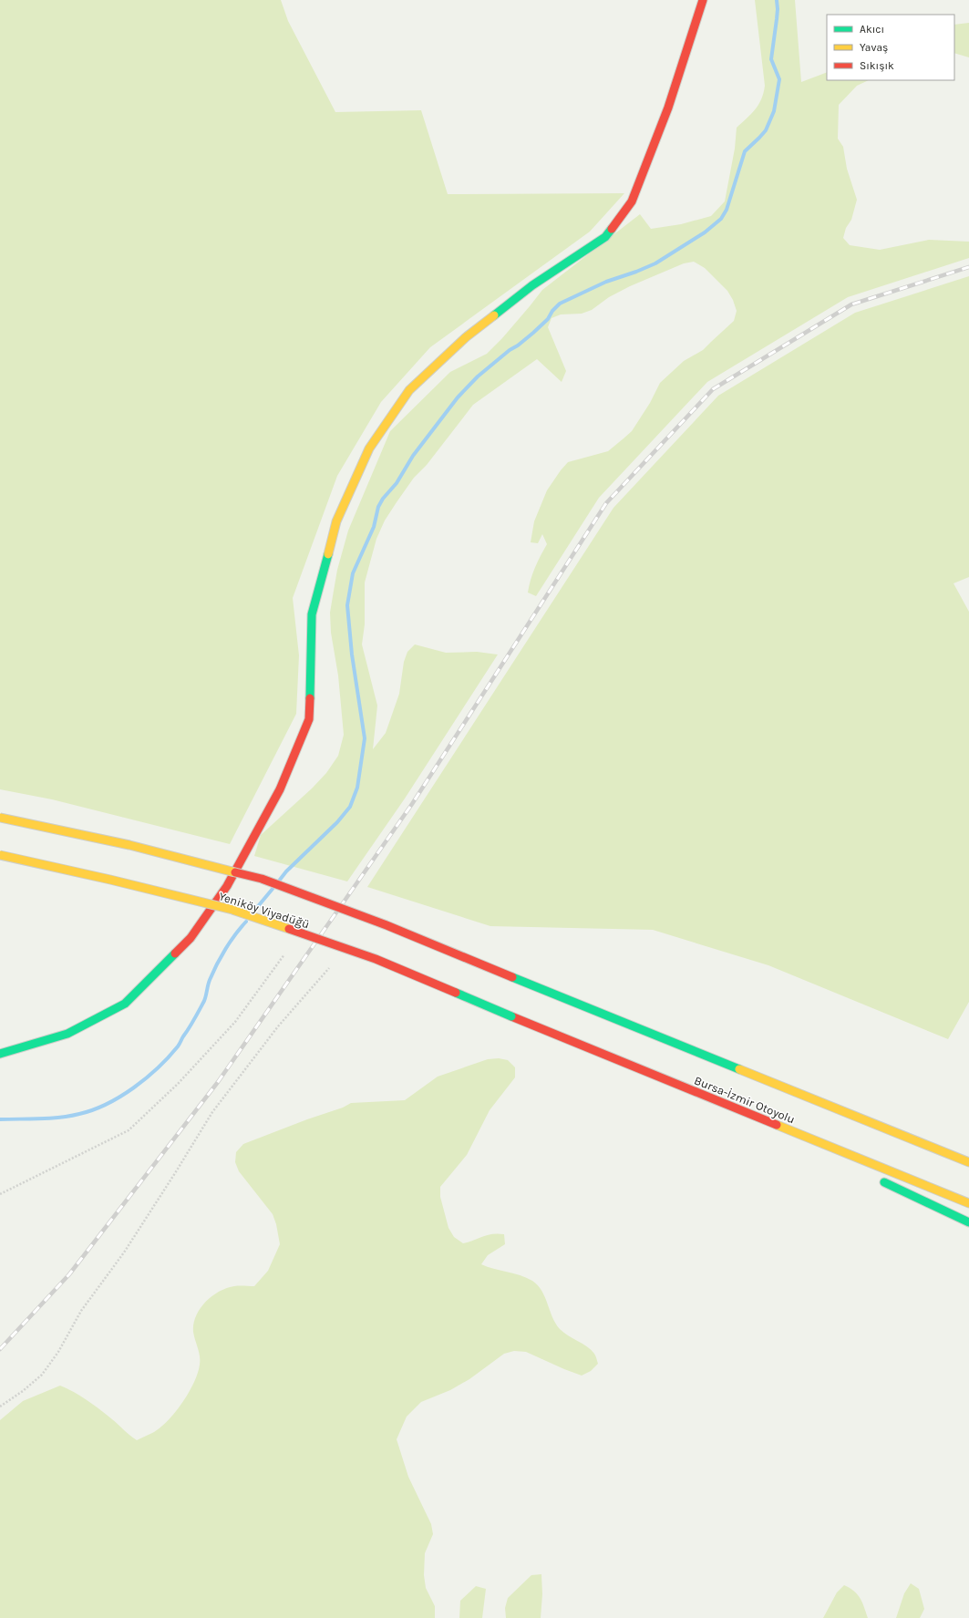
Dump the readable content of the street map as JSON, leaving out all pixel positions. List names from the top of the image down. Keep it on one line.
{"streets":{"main road":["Yeniköy Viyadüğü","Bursa-İzmir Otoyolu"]},"crossings":[["Yeniköy Viyadüğü","Bursa-İzmir Otoyolu"]],"legend":["Akıcı","Yavaş","Sıkışık"]}
